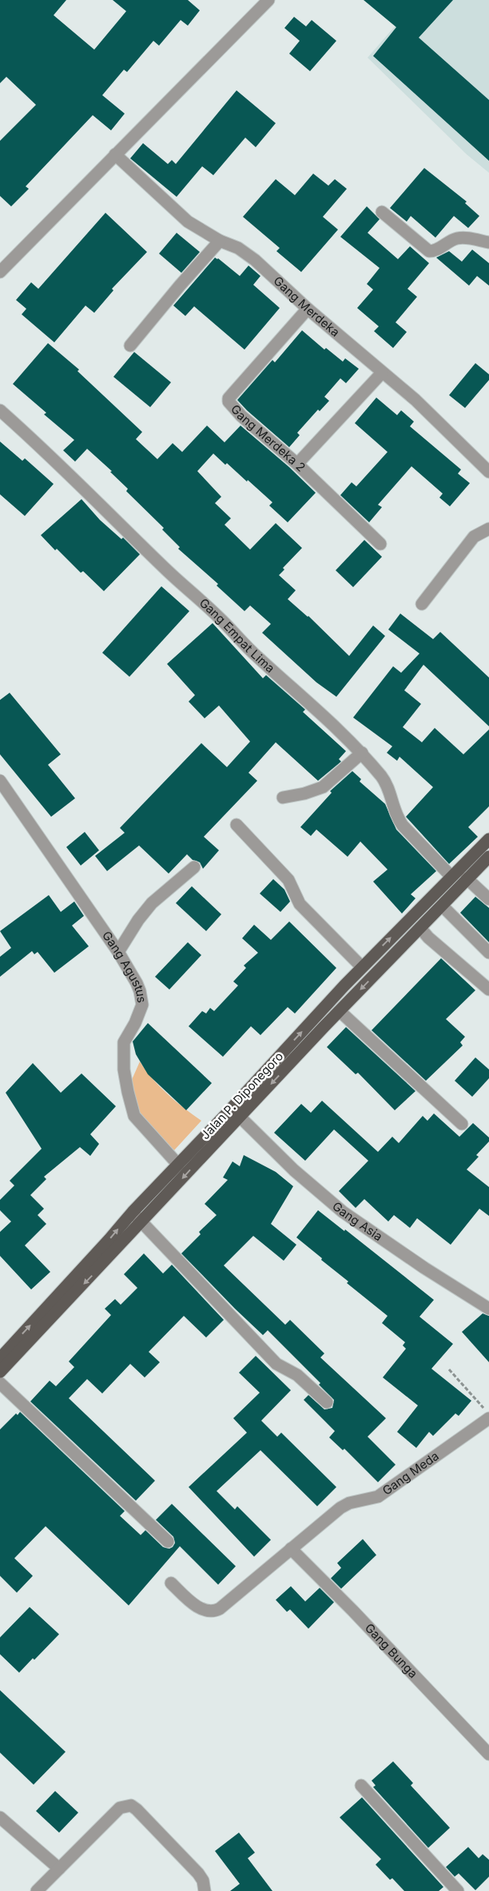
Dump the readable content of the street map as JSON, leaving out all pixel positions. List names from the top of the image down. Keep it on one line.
{"streets":{"main road":["Jalan P. Diponegoro"],"street":["Gang Merdeka","Gang Merdeka 2","Gang Empat Lima","Gang Agustus","Gang Asia","Gang Meda","Gang Bunga"]},"crossings":[["Gang Merdeka","Gang Merdeka 2"],["Gang Empat Lima","Jalan P. Diponegoro"],["Gang Agustus","Jalan P. Diponegoro"],["Jalan P. Diponegoro","Gang Asia"],["Gang Meda","Gang Bunga"]]}
